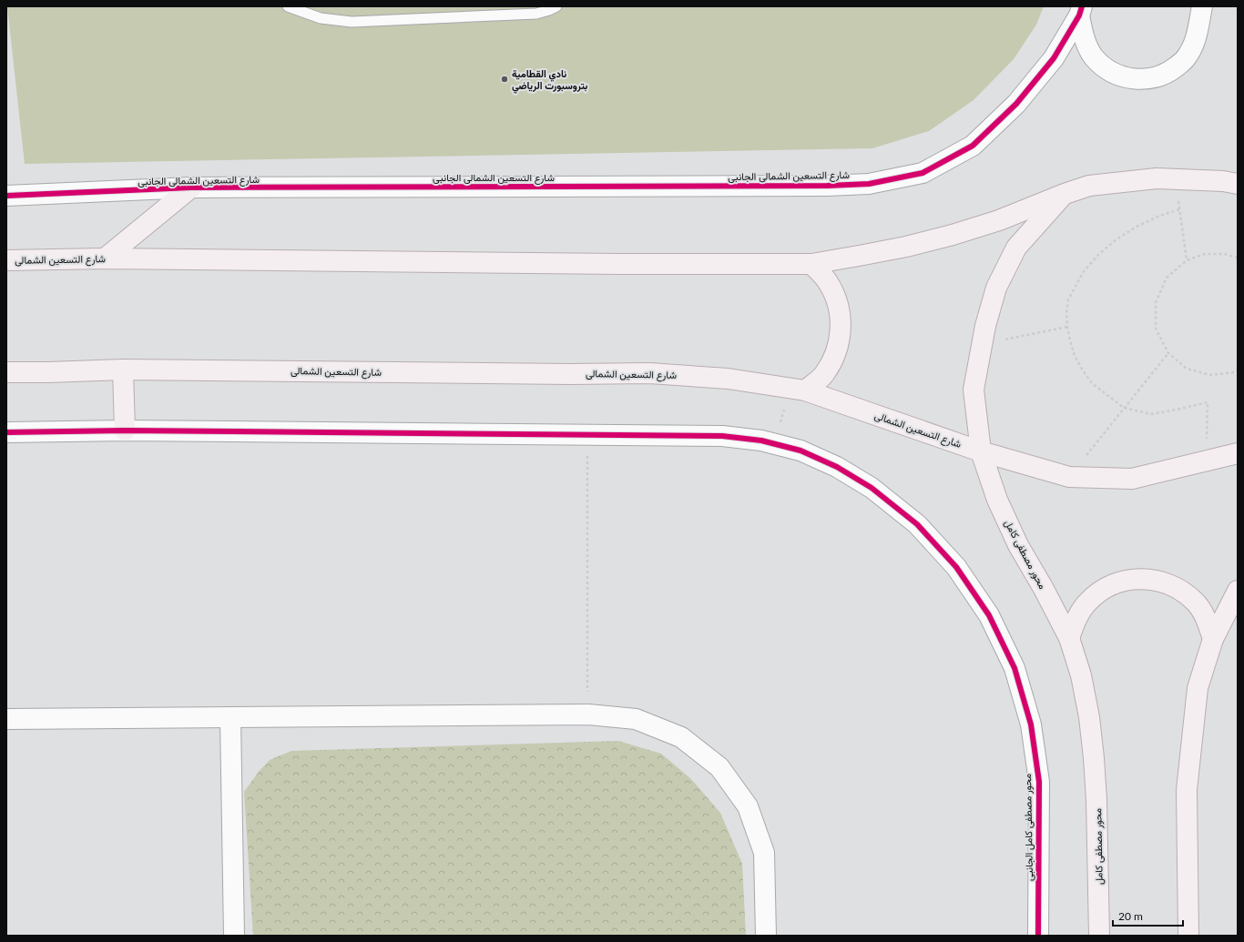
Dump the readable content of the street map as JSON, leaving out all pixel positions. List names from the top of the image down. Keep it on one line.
{"streets":{"main road":["شارع التسعين الشمالى","محور مصطفى كامل"],"street":["شارع التسعين الشمالى الجانبى","محور مصطفى كامل الجانبى"]},"crossings":[["شارع التسعين الشمالى","محور مصطفى كامل"]],"places":["نادي القطامية بتروسبورت الرياضي"],"scale_bar":"20 m"}
